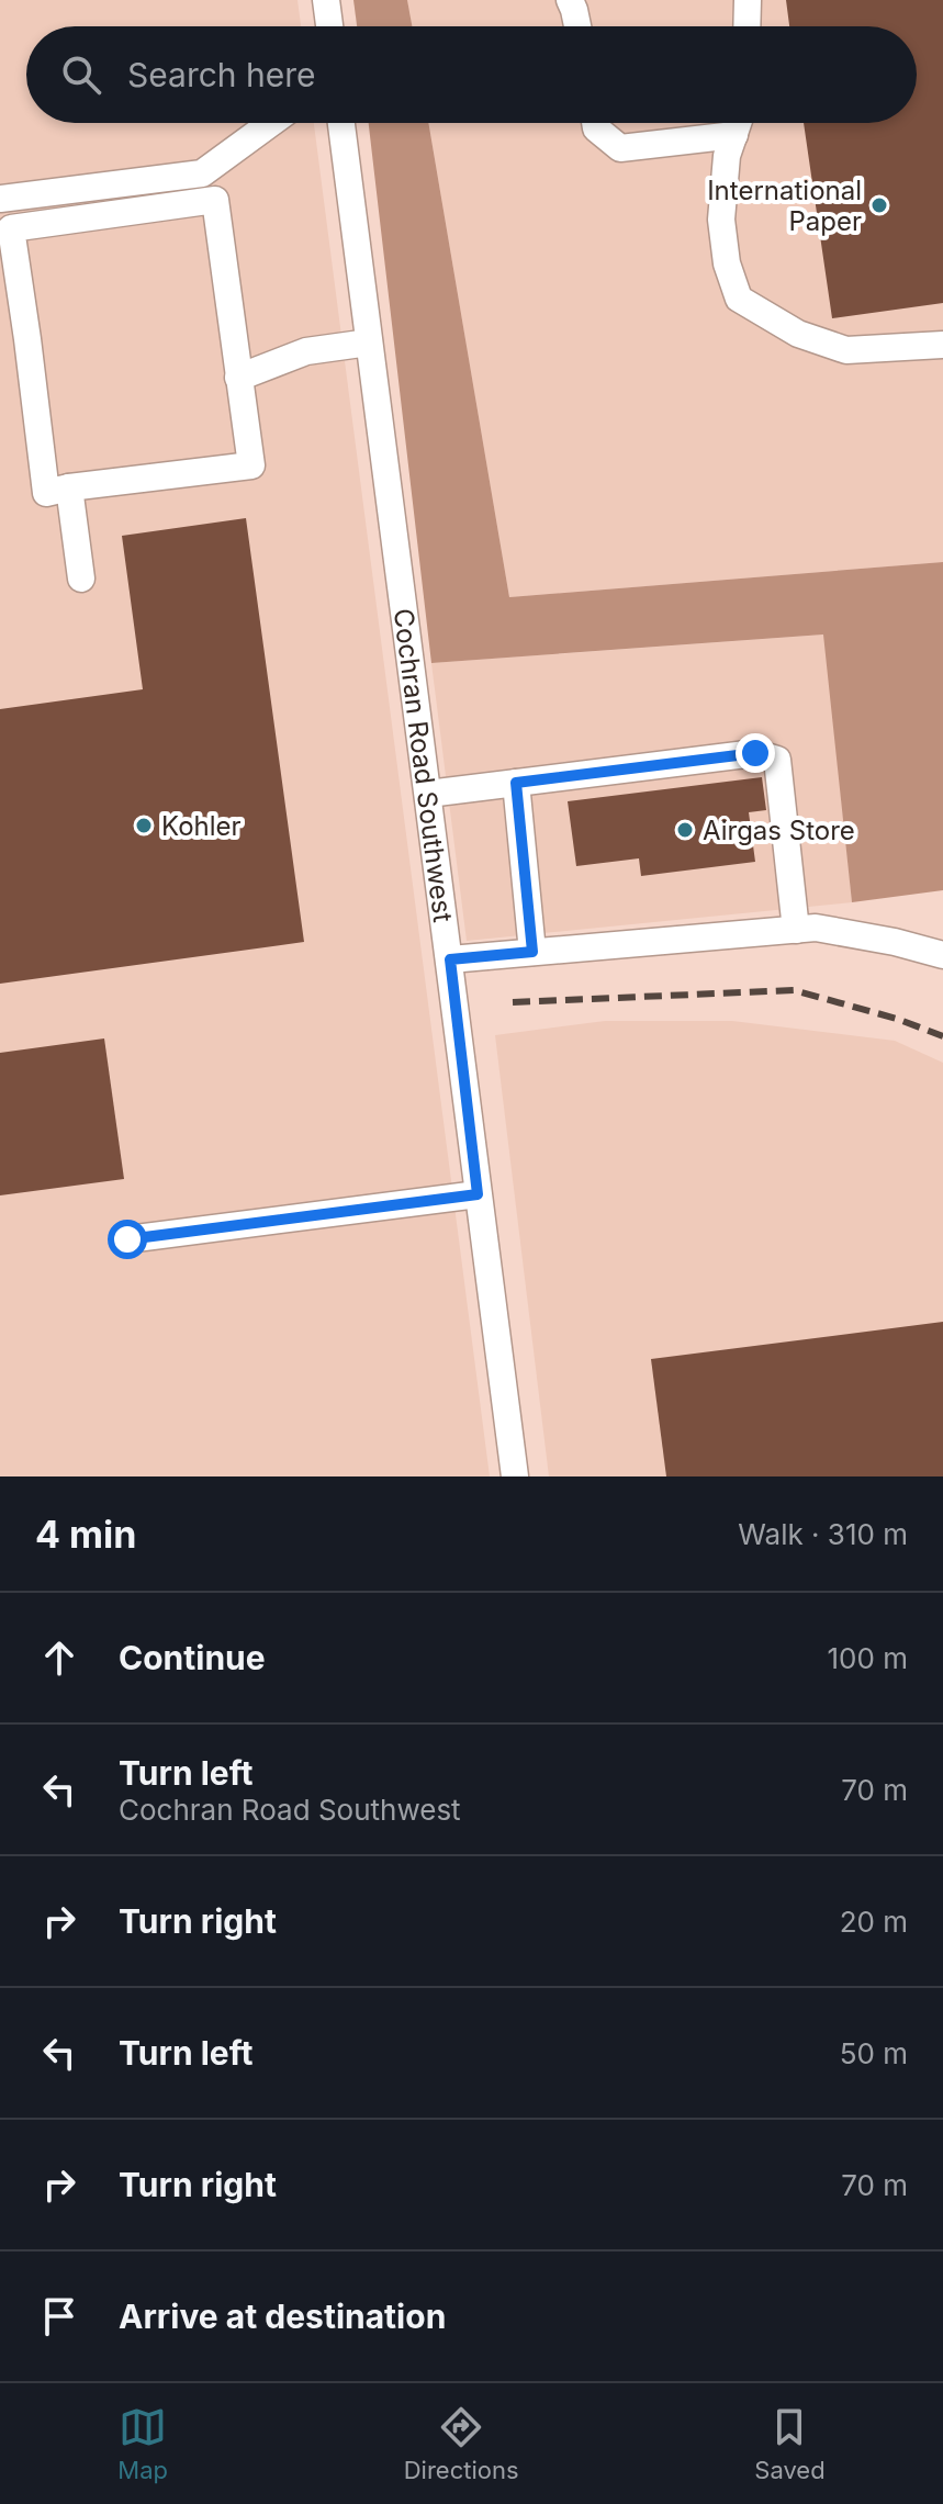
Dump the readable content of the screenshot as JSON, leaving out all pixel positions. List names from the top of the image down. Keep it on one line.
{"streets":{"street":["Cochran Road Southwest"]},"places":["International Paper","Kohler","Airgas Store"],"page":{"search":"Search here","heading":["4 min","Walk · 310 m"],"list":[["Continue","100 m"],["Turn left","Cochran Road Southwest","70 m"],["Turn right","20 m"],["Turn left","50 m"],["Turn right","70 m"],"Arrive at destination"],"nav":["Map","Directions","Saved"]}}
